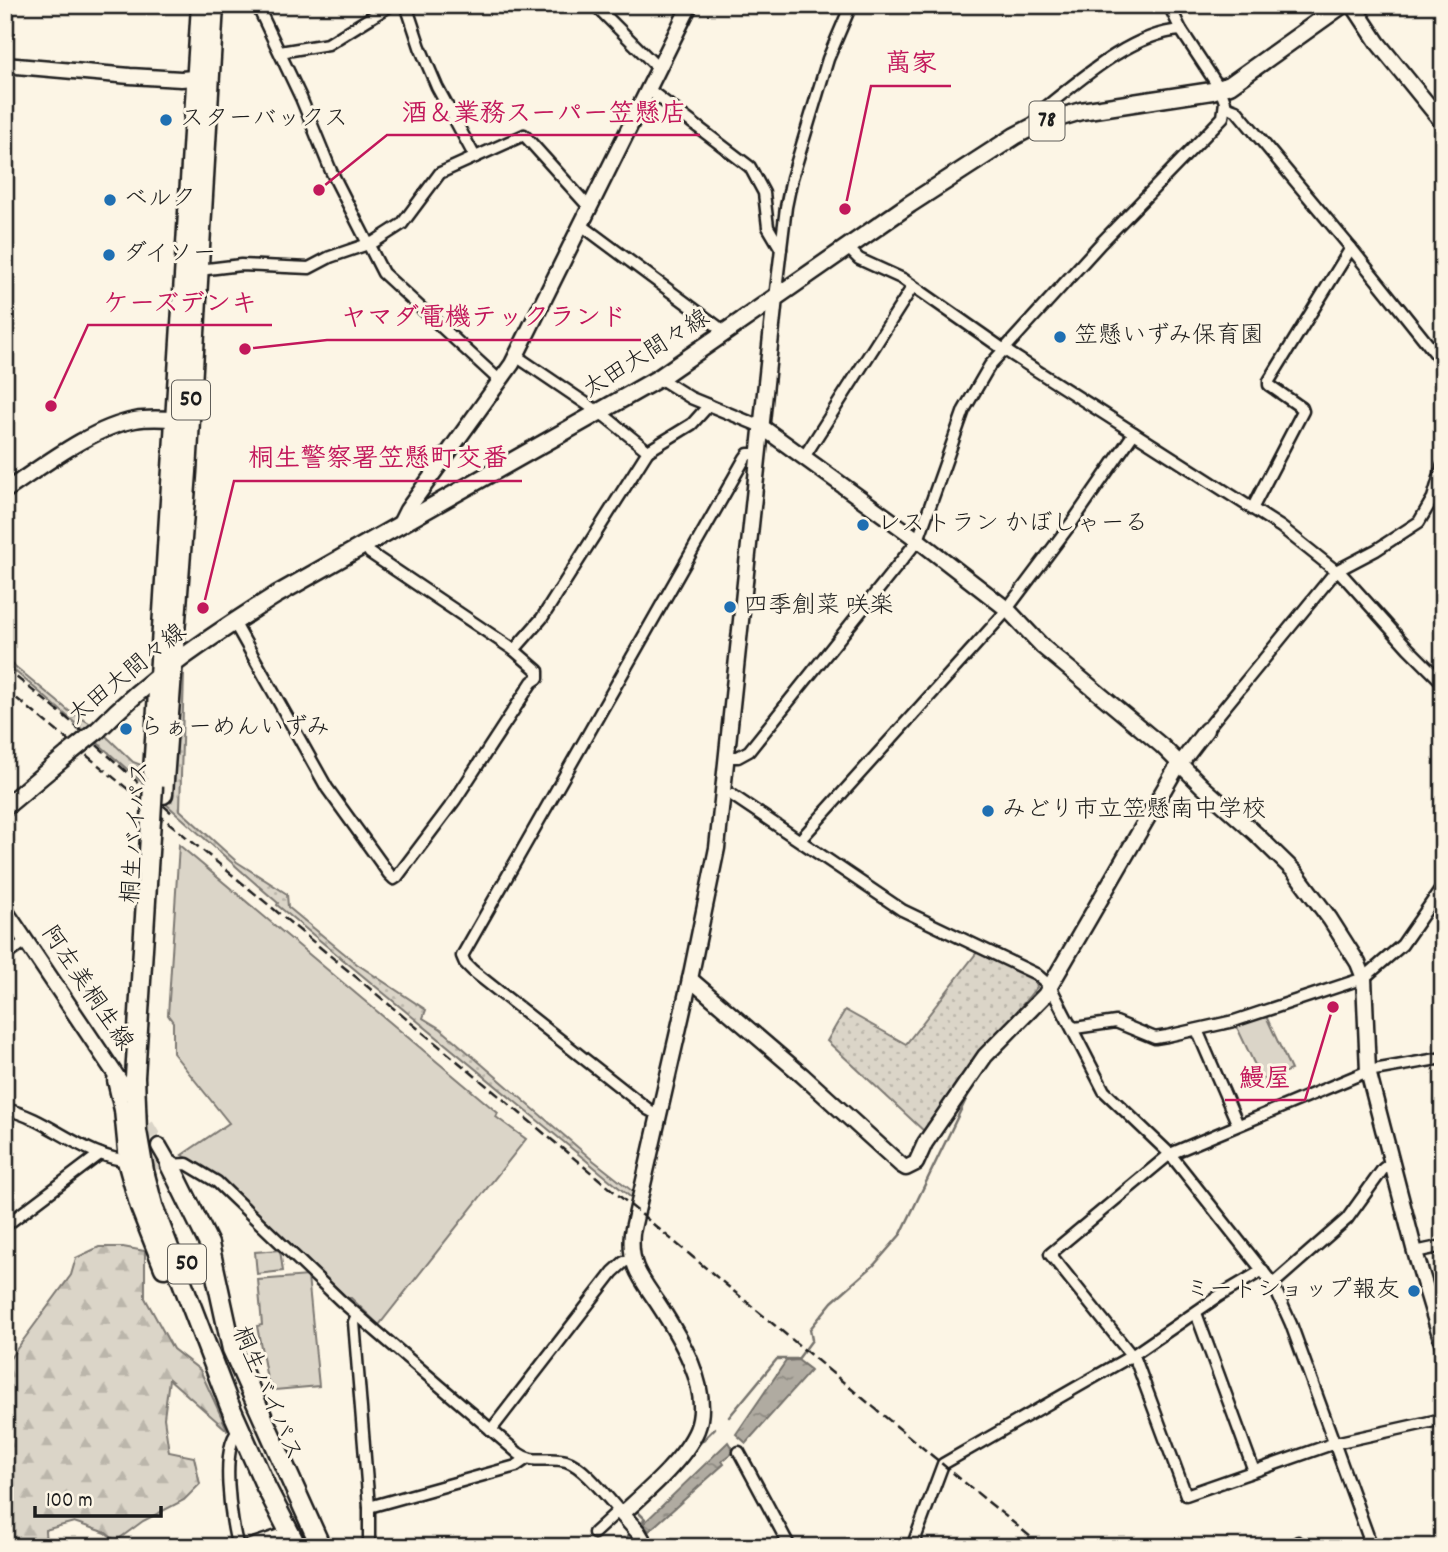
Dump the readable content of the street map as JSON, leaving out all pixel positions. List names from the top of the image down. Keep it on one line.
{"streets":{"highway":["50","桐生バイパス"],"main road":["78","太田大間々線"],"street":["阿左美桐生線"]},"crossings":[["太田大間々線","桐生バイパス"]],"places":["スターバックス","酒＆業務スーパー笠懸店","ベルク","萬家","ダイソー","笠懸いずみ保育園","ヤマダ電機テックランド","ケーズデンキ","レストラン かぼしゃーる","四季創菜 咲楽","桐生警察署笠懸町交番","らぁーめんいずみ","みどり市立笠懸南中学校","鰻屋","ミートショップ報友"],"scale_bar":"100 m"}
